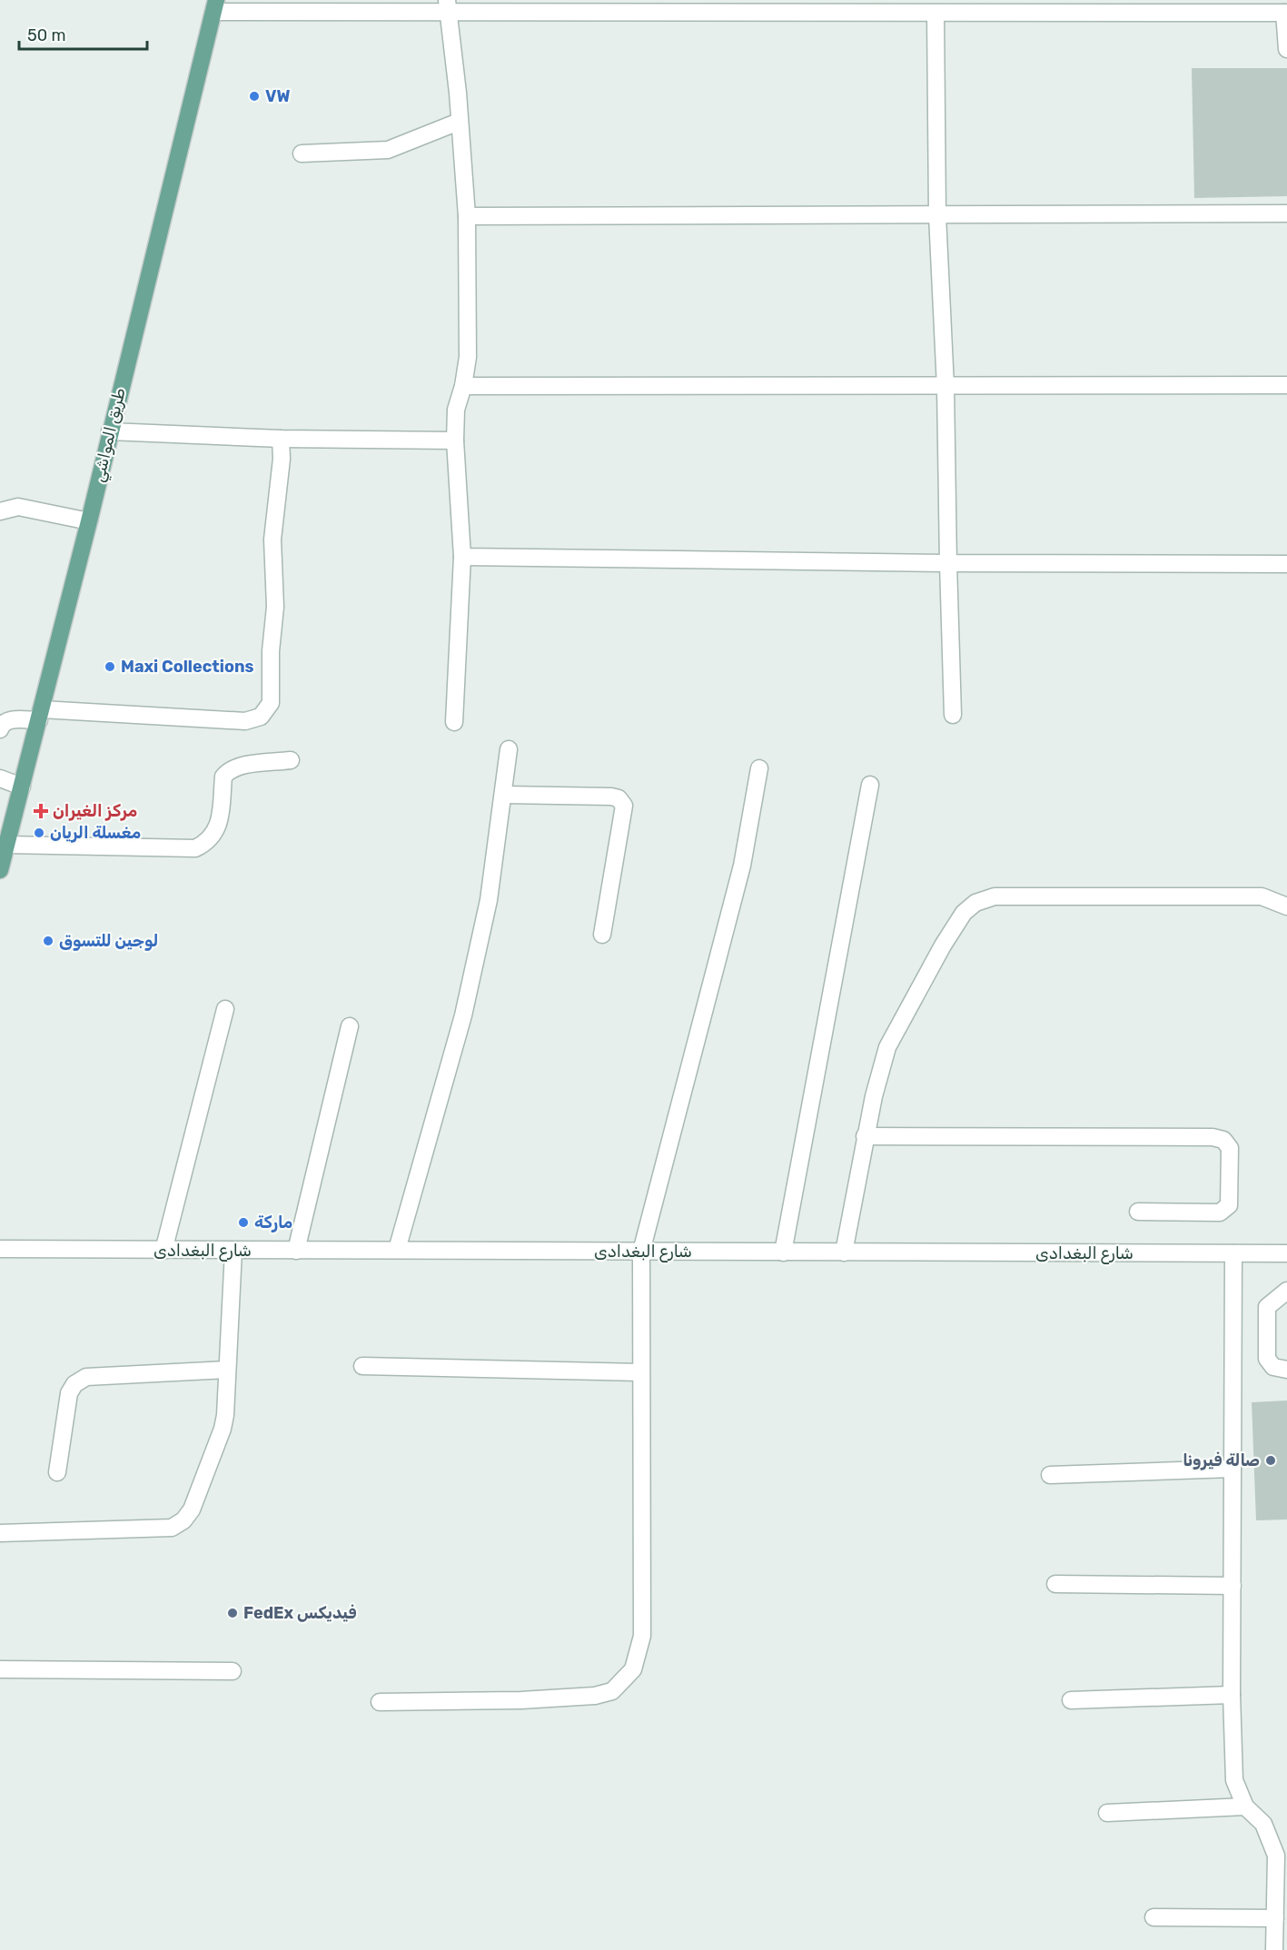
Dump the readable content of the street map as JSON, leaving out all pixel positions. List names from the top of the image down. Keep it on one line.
{"streets":{"main road":["طريق المواشي"],"street":["شارع البغدادى"]},"places":{"other":["VW","Maxi Collections","مغسلة الريان","لوجين للتسوق","ماركة","صالة فيرونا","FedEx فيديكس"],"health":["مركز الغيران"]},"scale_bar":"50 m"}
